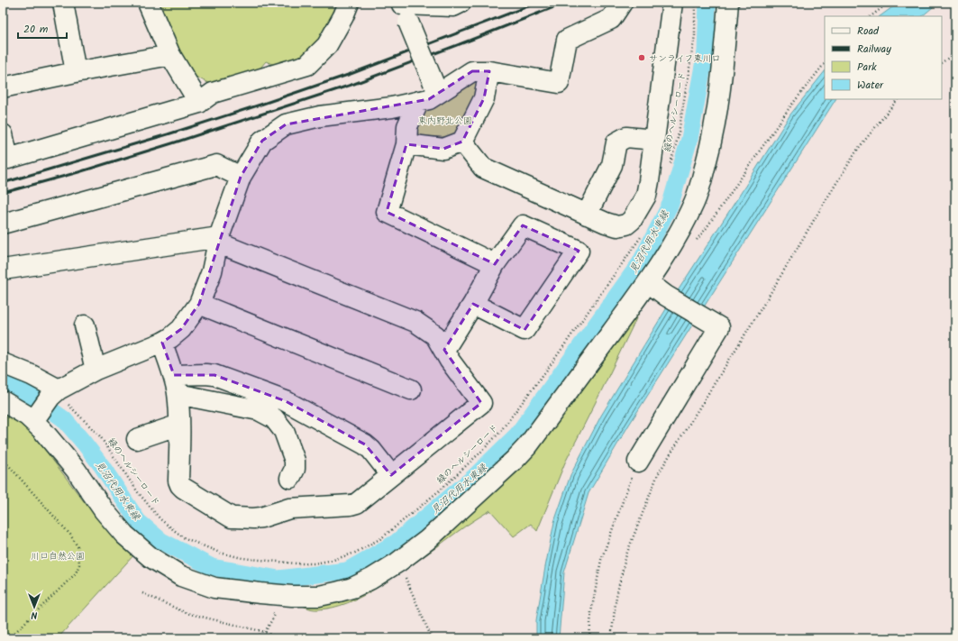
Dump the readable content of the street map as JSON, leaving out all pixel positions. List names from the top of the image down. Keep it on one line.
{"streets":{"path":["緑のヘルシーロード"]},"water":["見沼代用水東縁"],"parks":["東内野北公園","川口自然公園"],"places":["サンライフ東川口"],"legend":["Road","Railway","Park","Water"],"scale_bar":"20 m","north":"bottom"}
